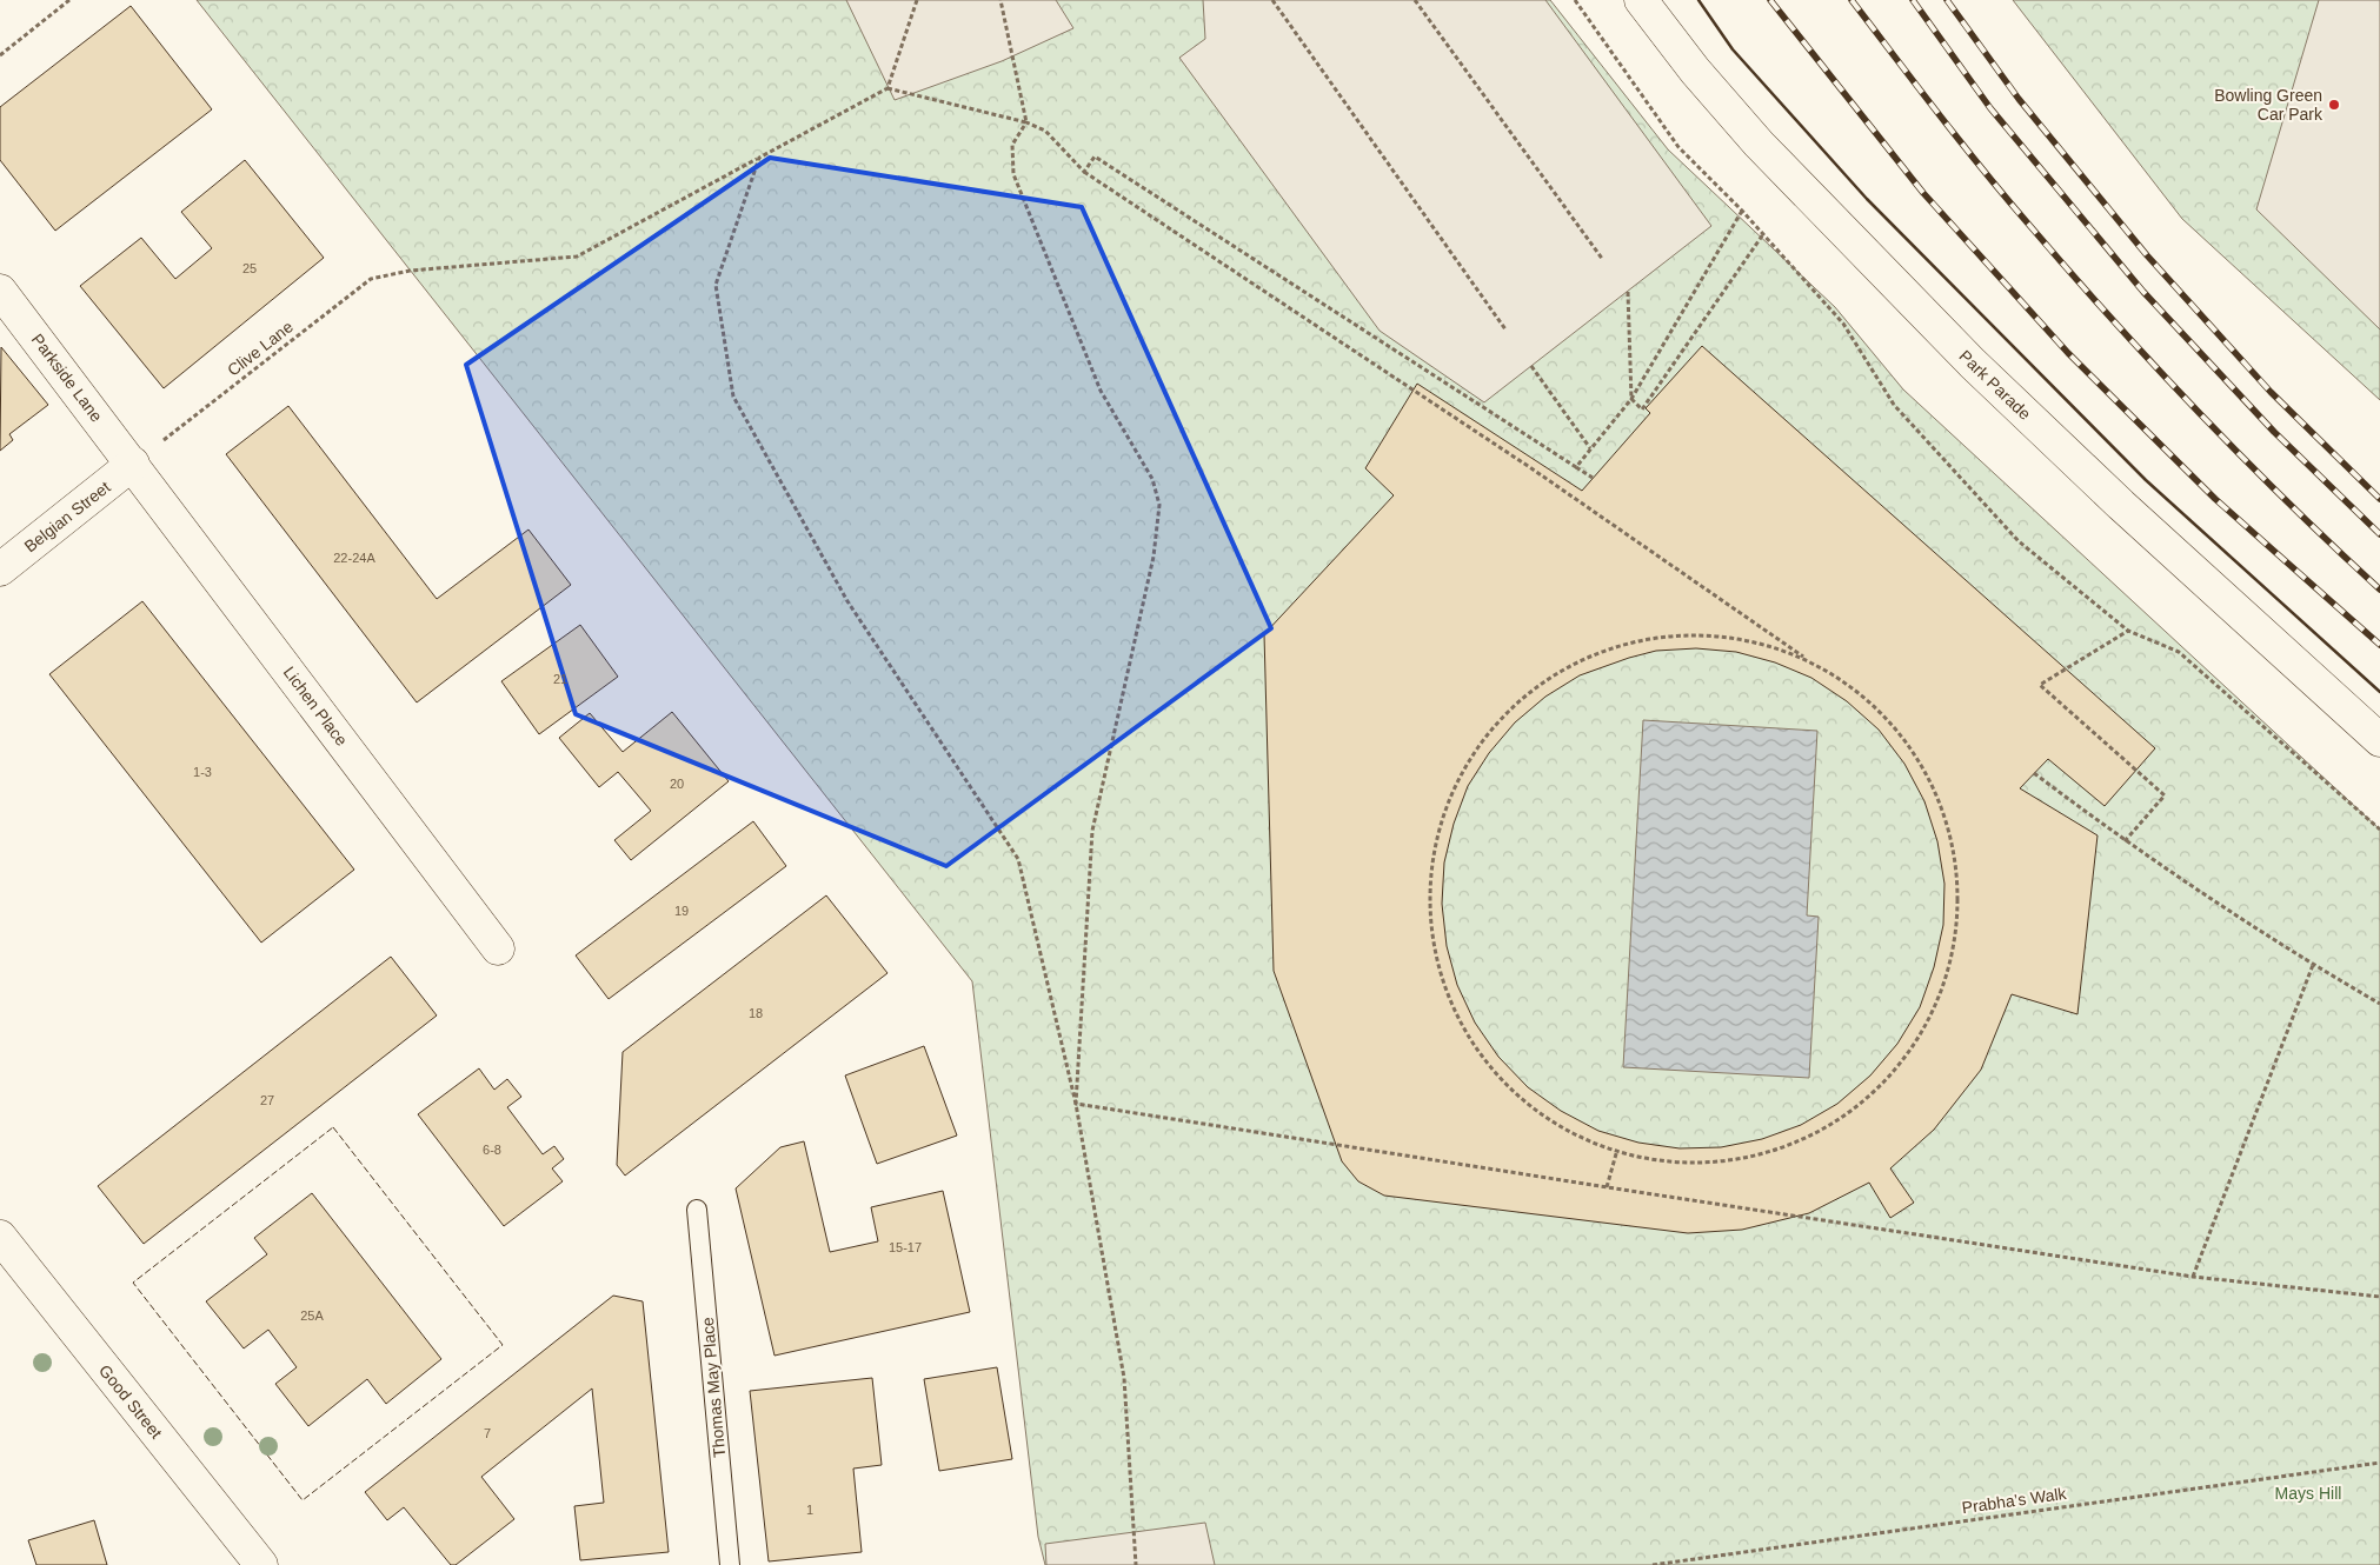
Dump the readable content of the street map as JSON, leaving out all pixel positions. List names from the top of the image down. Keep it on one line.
{"streets":{"street":["Parkside Lane","Park Parade","Belgian Street","Lichen Place","Good Street"],"lane":["Thomas May Place"],"path":["Clive Lane","Prabha’s Walk"]},"crossings":[["Clive Lane","Parkside Lane"],["Clive Lane","Belgian Street"],["Clive Lane","Lichen Place"],["Parkside Lane","Belgian Street"],["Parkside Lane","Lichen Place"],["Belgian Street","Lichen Place"]],"parks":["Mays Hill"],"places":["Bowling Green Car Park"],"house_numbers":["25","22-24A","21","1-3","20","19","18","27","6-8","15-17","25A","7","1"]}
